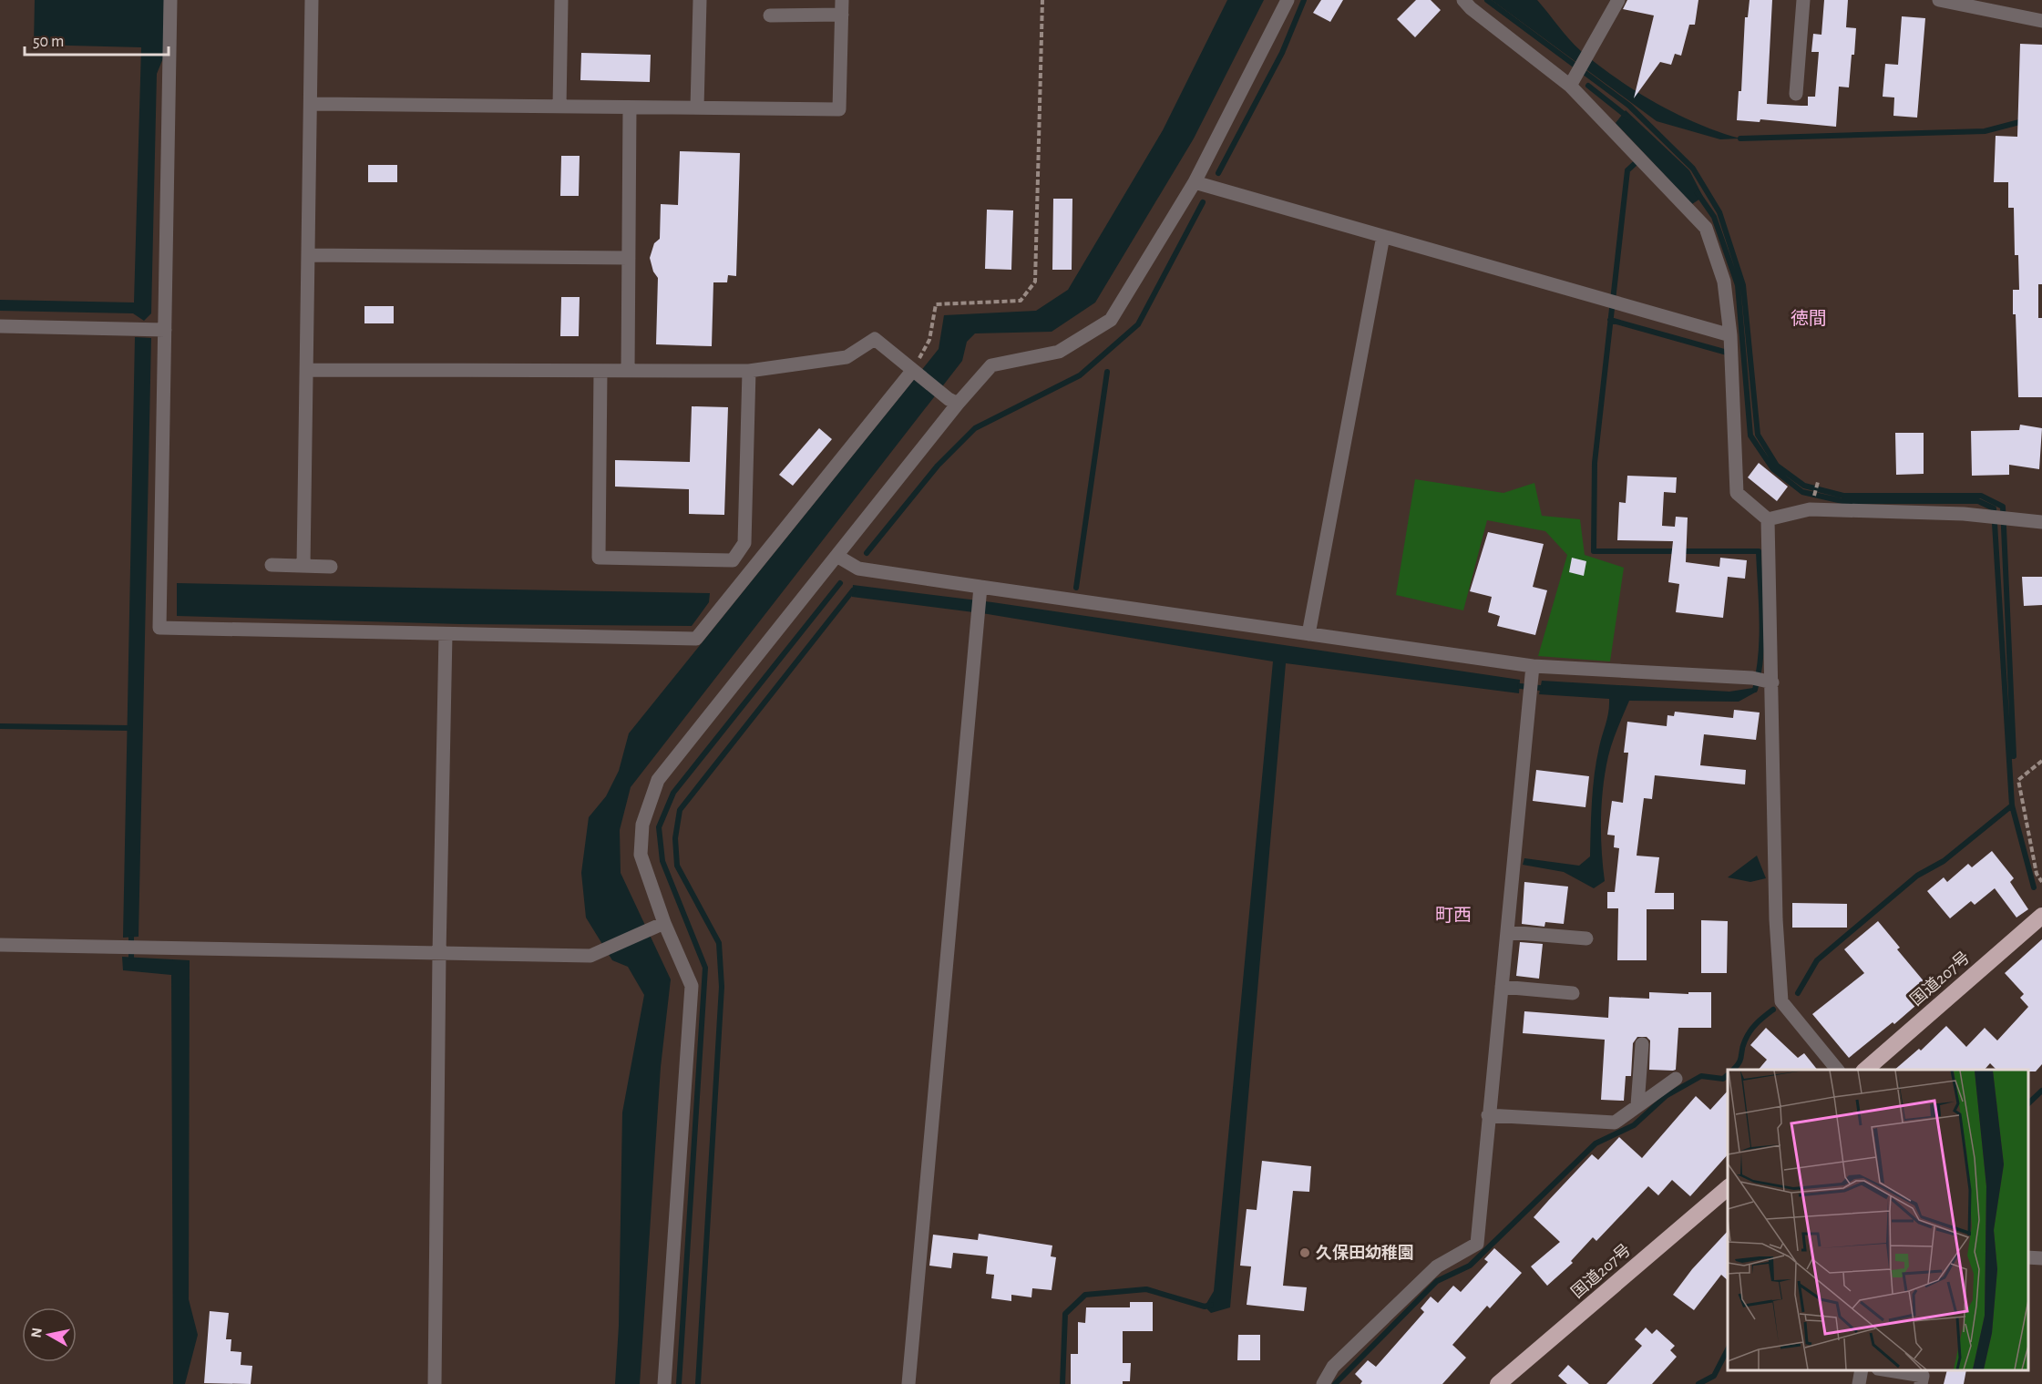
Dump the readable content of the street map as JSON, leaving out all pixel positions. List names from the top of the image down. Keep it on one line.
{"streets":{"highway":["国道207号"]},"districts":["徳間","町西"],"places":["久保田幼稚園"],"scale_bar":"50 m","north":"left"}
